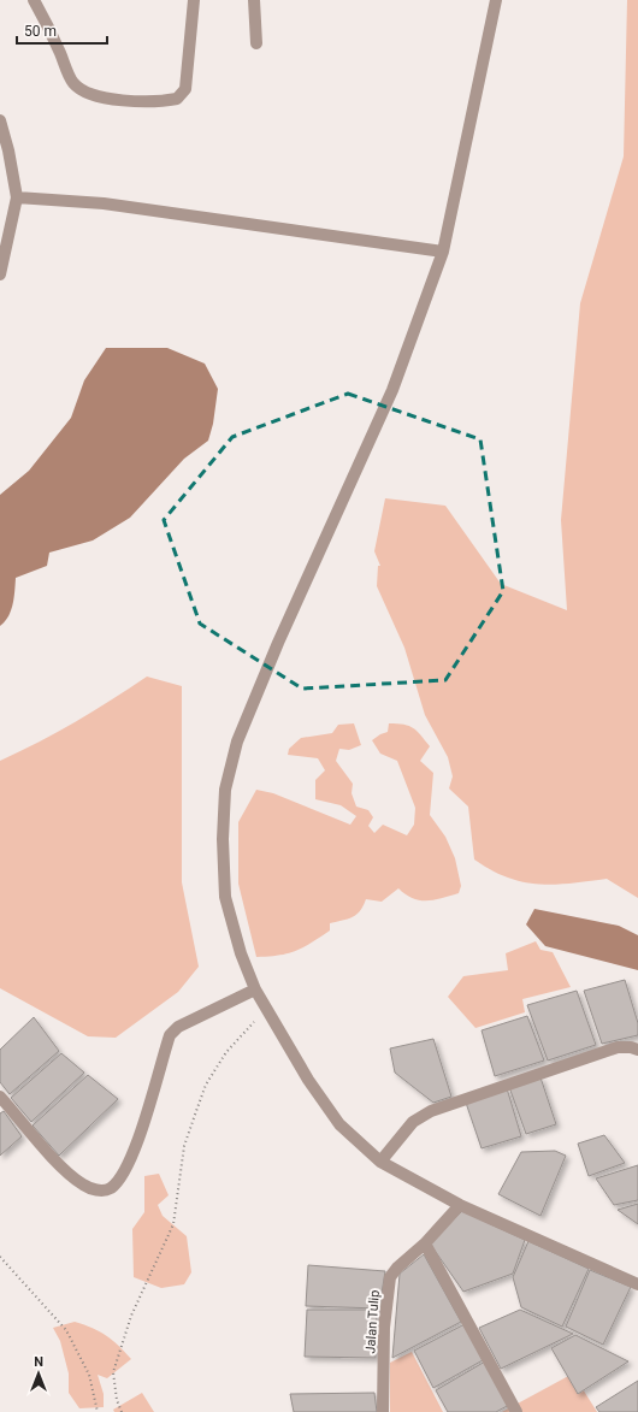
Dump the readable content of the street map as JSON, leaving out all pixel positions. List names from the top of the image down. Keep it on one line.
{"streets":{"street":["Jalan Tulip"]},"scale_bar":"50 m","north":"top"}
